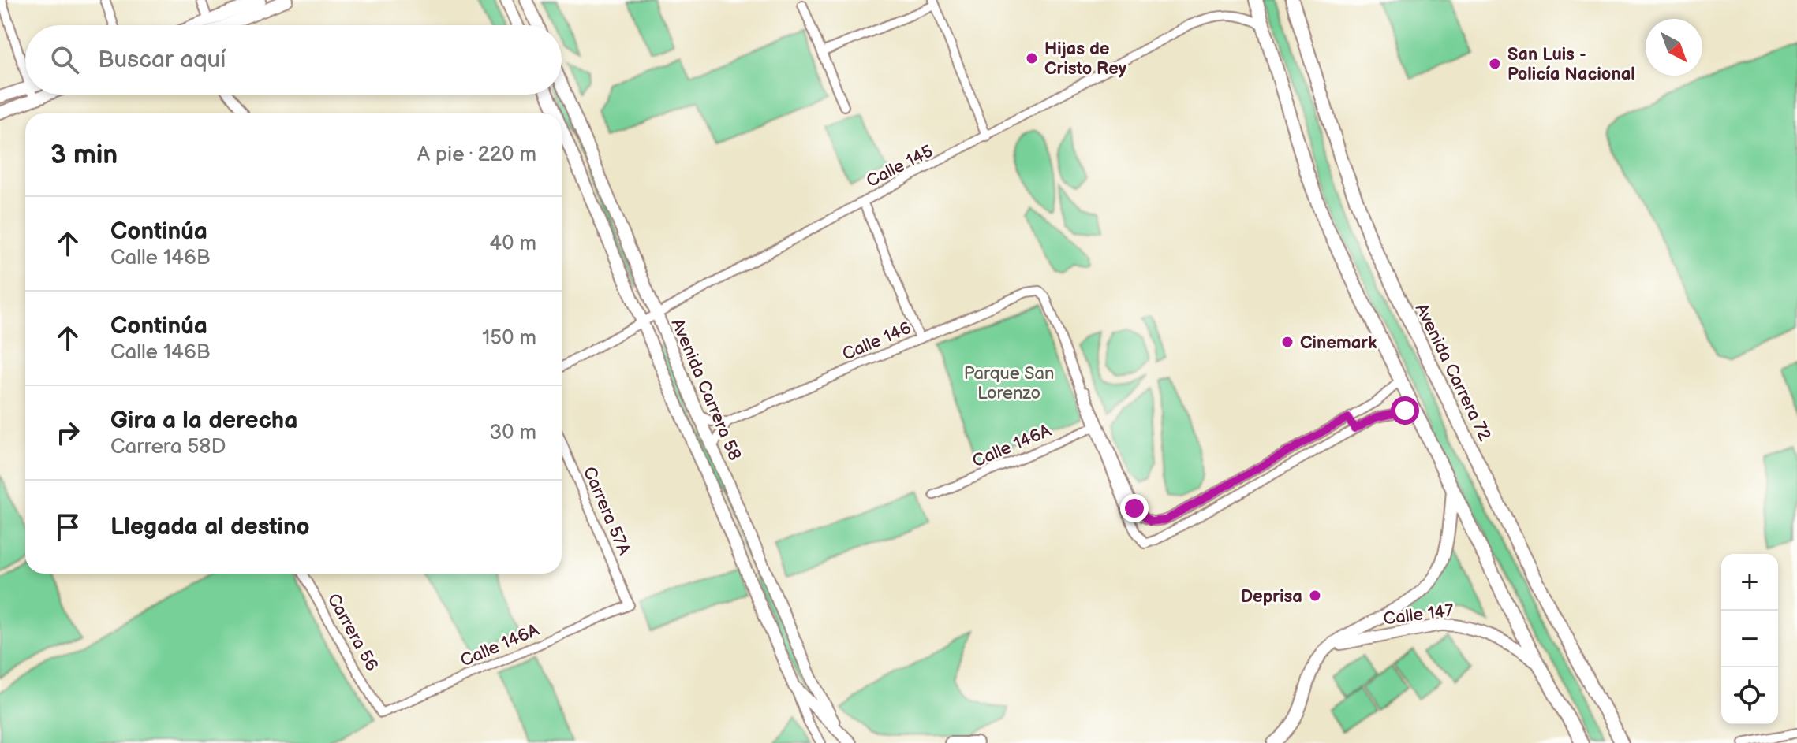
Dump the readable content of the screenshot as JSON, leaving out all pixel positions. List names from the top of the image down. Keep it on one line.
{"streets":{"highway":["Avenida Carrera 72"],"main road":["Avenida Carrera 58","Calle 147"],"street":["Calle 145","Calle 146","Calle 146A","Carrera 57A","Carrera 56"]},"crossings":[["Calle 145","Avenida Carrera 58"],["Calle 146","Calle 146A"],["Calle 146A","Carrera 57A"],["Calle 146A","Carrera 56"]],"parks":["Parque San Lorenzo"],"places":["Hijas de Cristo Rey","San Luis - Policía Nacional","Cinemark","Deprisa"],"north":"bottom right","page":{"search":"Buscar aquí","heading":["3 min","A pie · 220 m"],"list":[["Continúa","Calle 146B","40 m"],["Continúa","Calle 146B","150 m"],["Gira a la derecha","Carrera 58D","30 m"],"Llegada al destino"],"map_buttons":["+","−"]}}
